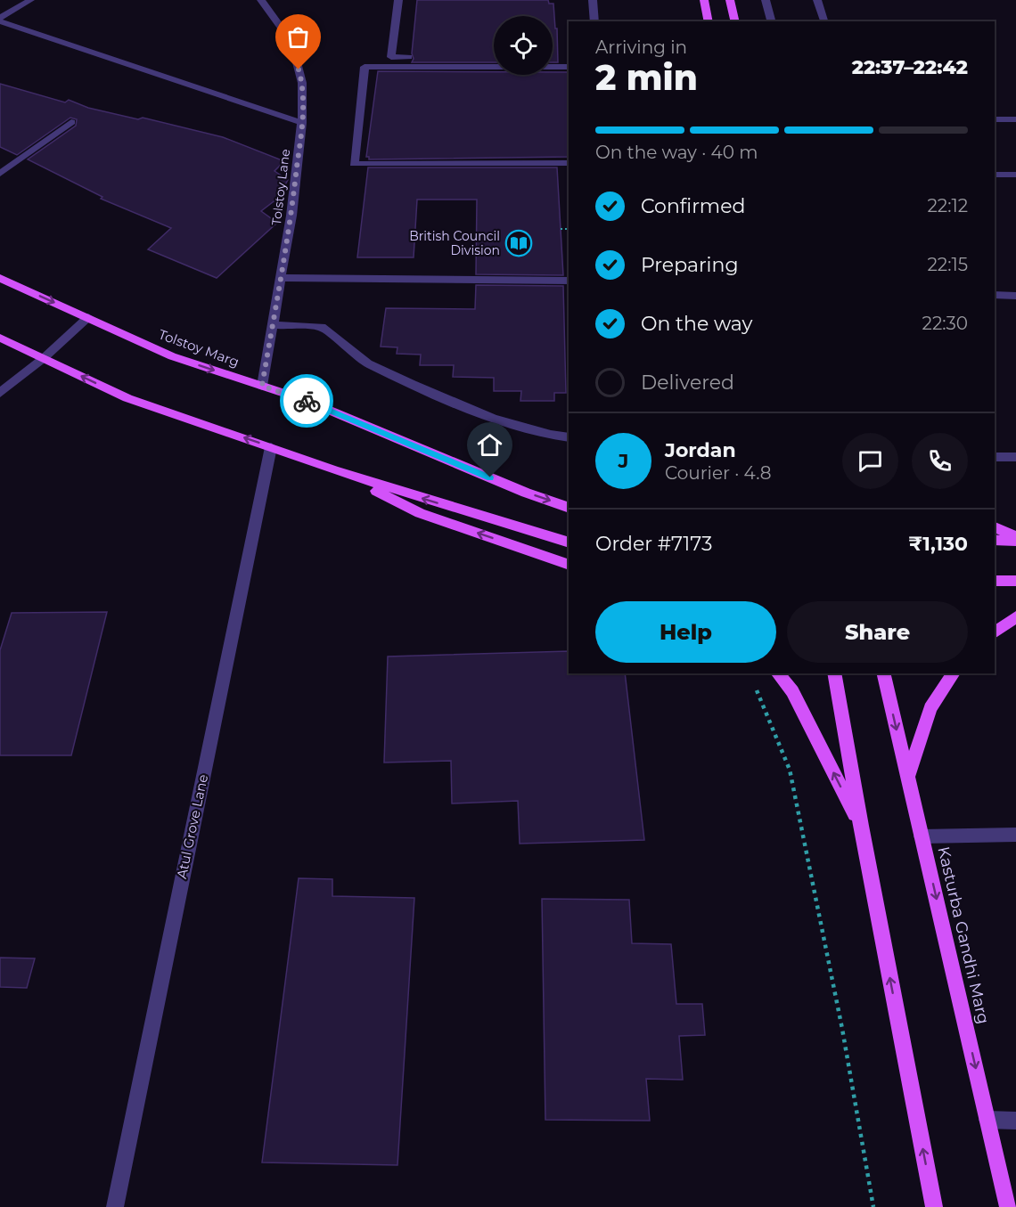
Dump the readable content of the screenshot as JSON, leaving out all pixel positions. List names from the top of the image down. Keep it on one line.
{"streets":{"main road":["Tolstoy Marg","Kasturba Gandhi Marg"],"street":["Tolstoy Lane","Atul Grove Lane"]},"crossings":[["Tolstoy Lane","Tolstoy Marg"]],"places":{"library":["British Council Division"]},"page":{"heading":["2 min","Arriving in","22:37–22:42"],"panel":["Jordan","Courier · 4.8","Order #7173","₹1,130"],"bar":"On the way · 40 m","list":[["Confirmed","22:12"],["Preparing","22:15"],["On the way","22:30"],"Delivered"],"round":"J","buttons":["Help","Share"]}}
